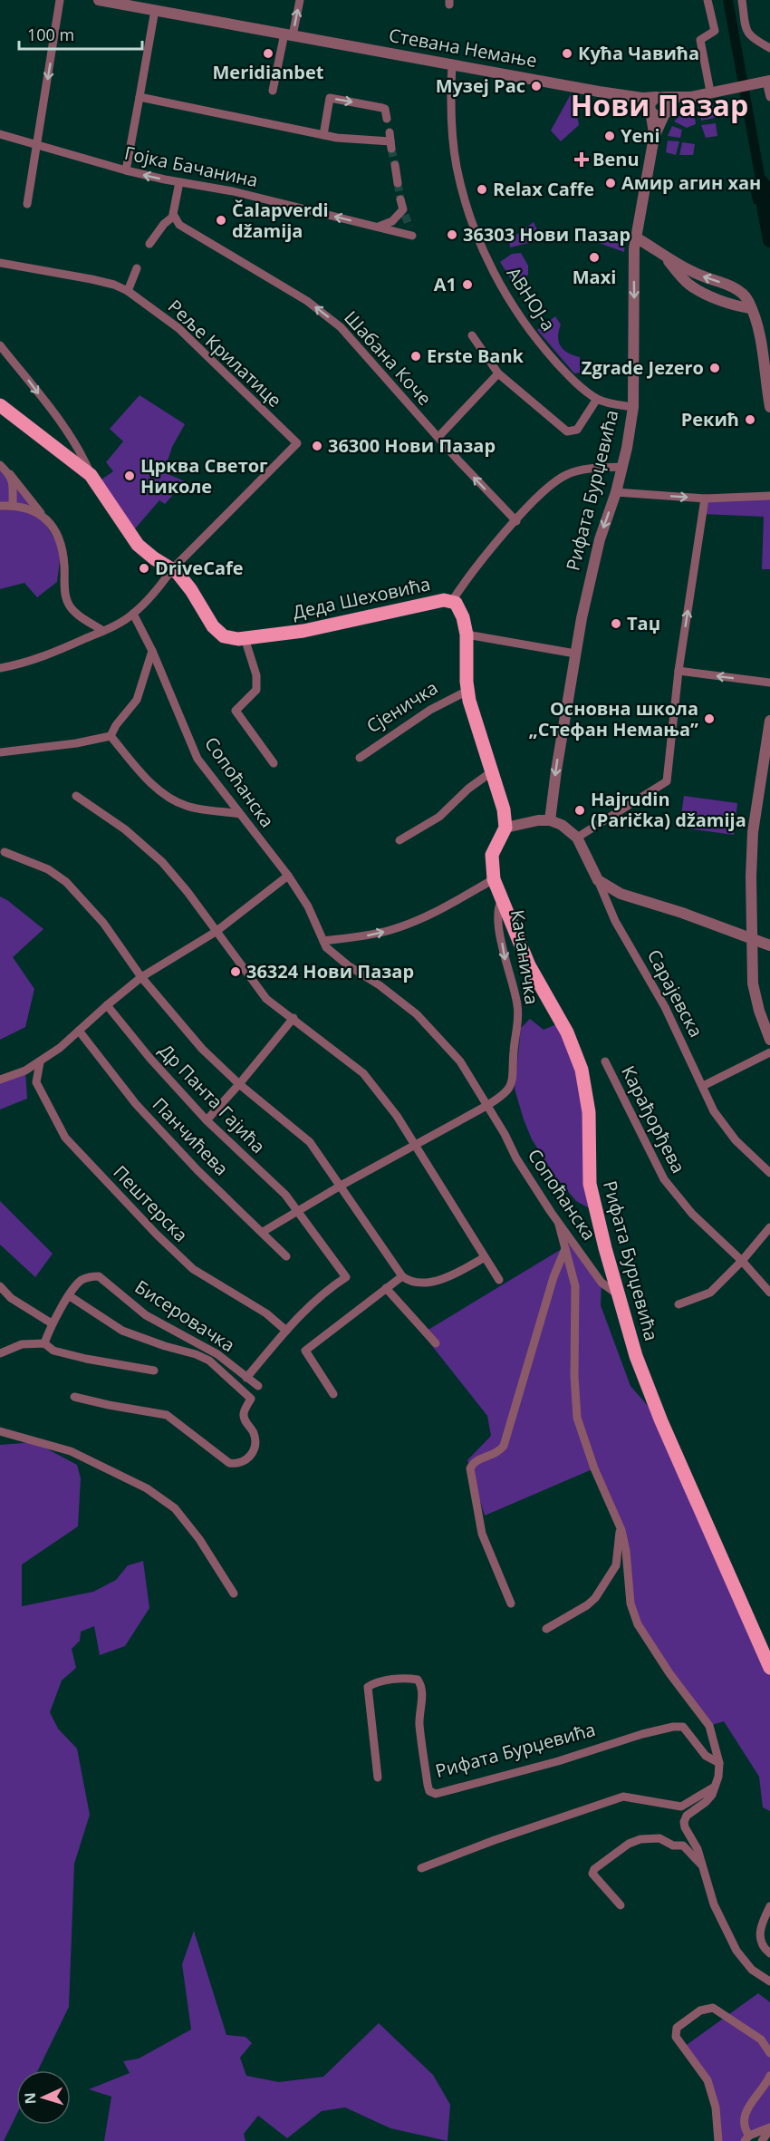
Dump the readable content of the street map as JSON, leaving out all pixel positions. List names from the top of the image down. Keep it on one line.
{"streets":{"main road":["Рифата Бурџевића","Деда Шеховића","Сјеничка"],"street":["Стевана Немање","Гојка Бачанина","АВНОЈ-а","Реље Крилатице","Шабана Коче","Сопоћанска","Качаничка","Сарајевска","Др Панта Гајића","Карађорђева","Панчићева","Пештерска","Бисеровачка"]},"crossings":[["Стевана Немање","АВНОЈ-а"],["АВНОЈ-а","Рифата Бурџевића"],["Реље Крилатице","Деда Шеховића"],["Шабана Коче","Деда Шеховића"],["Рифата Бурџевића","Деда Шеховића"],["Рифата Бурџевића","Сјеничка"],["Рифата Бурџевића","Сопоћанска"],["Рифата Бурџевића","Качаничка"],["Рифата Бурџевића","Сарајевска"],["Деда Шеховића","Сјеничка"],["Сопоћанска","Качаничка"],["Др Панта Гајића","Пештерска"]],"one_way":["Гојка Бачанина","Шабана Коче","Качаничка"],"districts":["Нови Пазар"],"places":{"other":["Meridianbet","Кућа Чавића","Музеј Рас","Yeni","Амир агин хан","Relax Caffe","Čalapverdi džamija","36303 Нови Пазар","Maxi","A1","Erste Bank","Zgrade Jezero","Рекић","36300 Нови Пазар","Црква Светог Николе","DriveCafe","Таџ","Основна школа „Стефан Немања”","Hajrudin (Parička) džamija","36324 Нови Пазар"],"health":["Benu"]},"scale_bar":"100 m","north":"left"}
